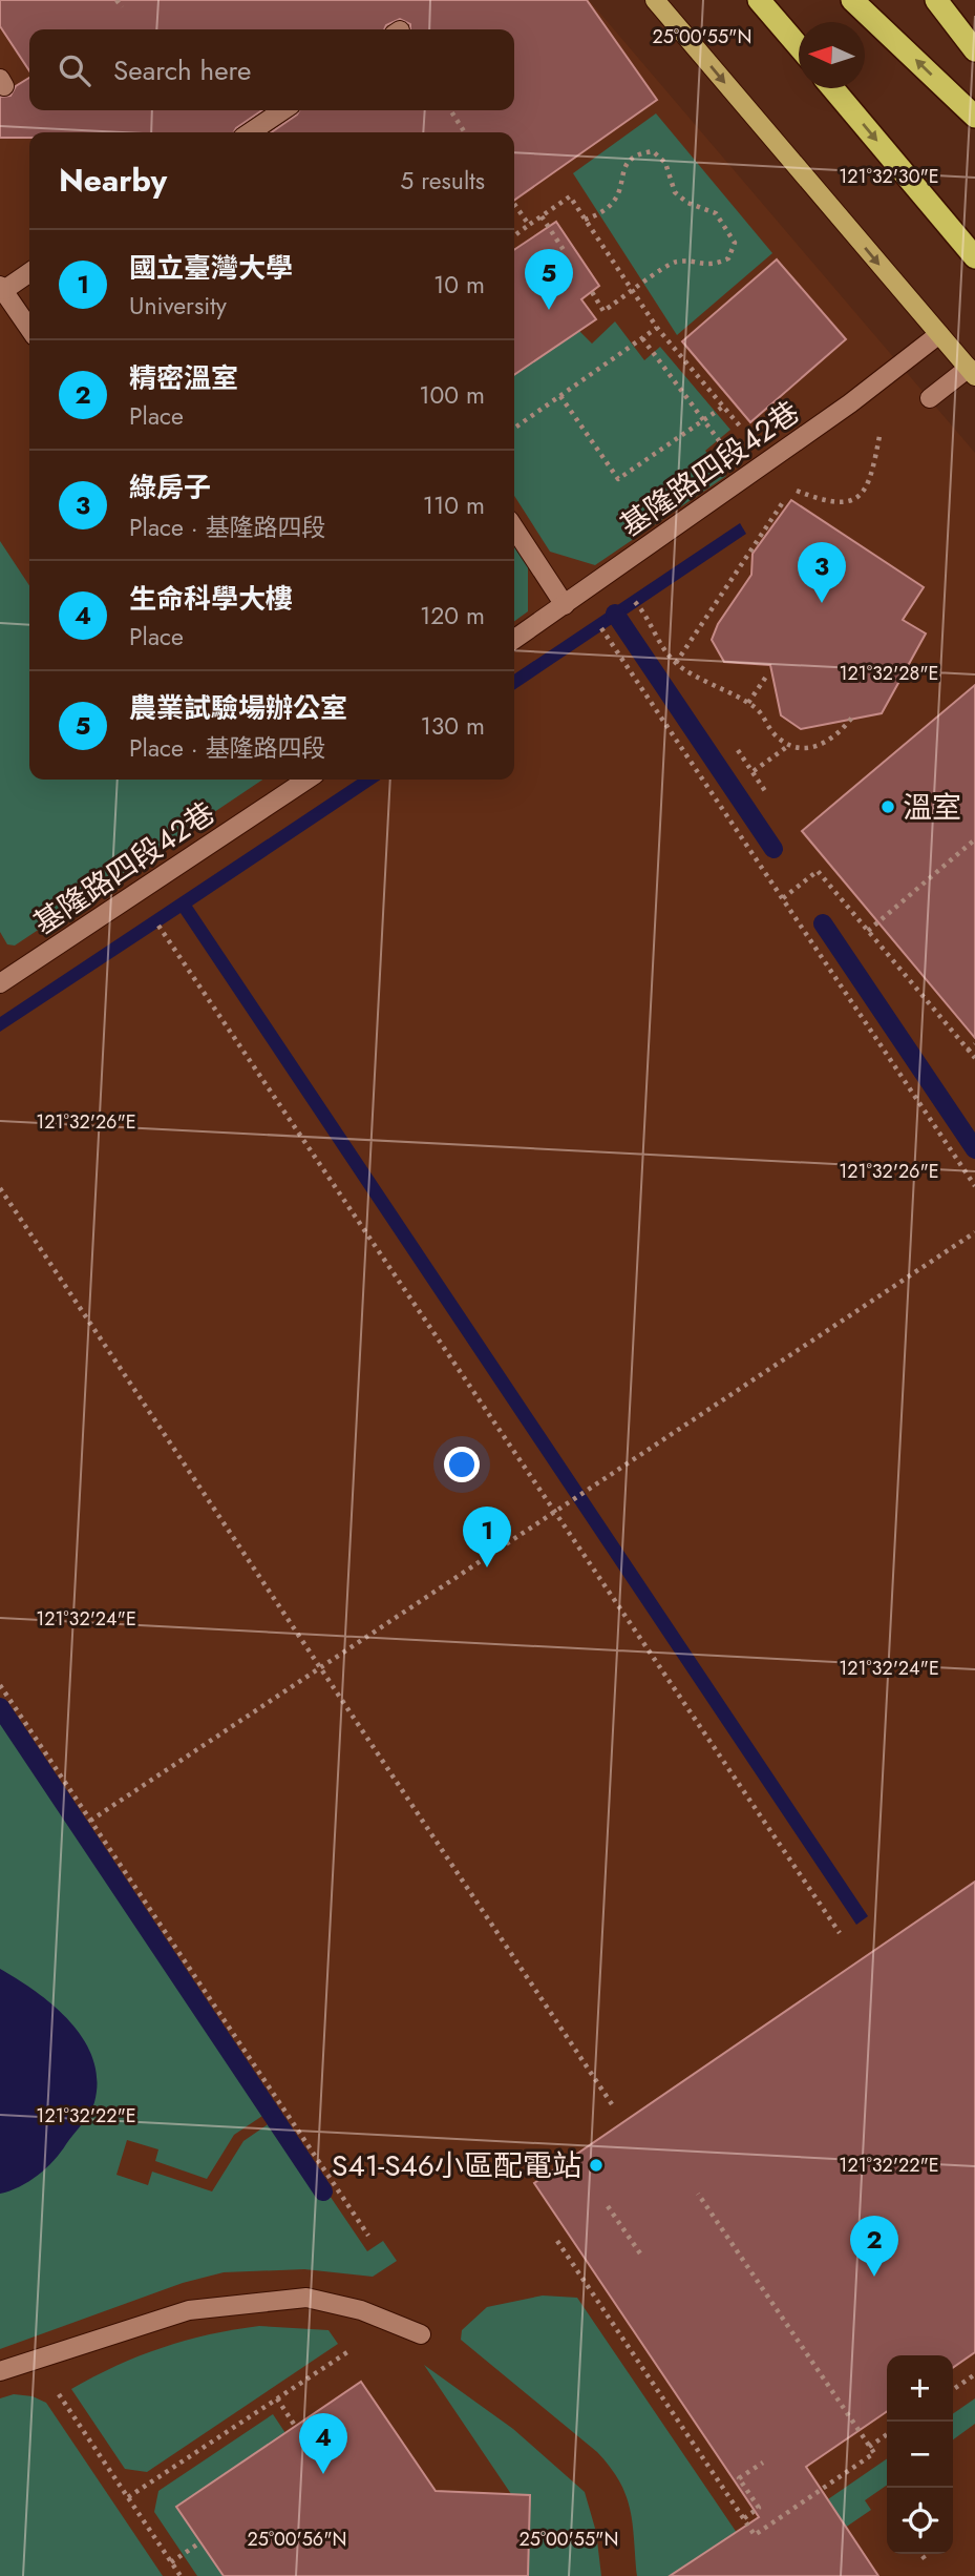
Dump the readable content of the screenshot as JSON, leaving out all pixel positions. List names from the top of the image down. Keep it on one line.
{"streets":{"lane":["基隆路四段42巷"]},"places":["溫室","S41-S46小區配電站"],"north":"left","page":{"search":"Search here","heading":["Nearby","5 results"],"list":[{"mark":"1","name":"國立臺灣大學","note":"University","value":"10 m"},{"mark":"2","name":"精密溫室","note":"Place","value":"100 m"},{"mark":"3","name":"綠房子","note":"Place · 基隆路四段","value":"110 m"},{"mark":"4","name":"生命科學大樓","note":"Place","value":"120 m"},{"mark":"5","name":"農業試驗場辦公室","note":"Place · 基隆路四段","value":"130 m"}],"pins":["5","3","1","2","4"],"map_buttons":["+","−"]},"coordinates":["25°00'55\"N","121°32'30\"E","121°32'28\"E","121°32'26\"E","121°32'24\"E","121°32'22\"E","25°00'56\"N"]}
